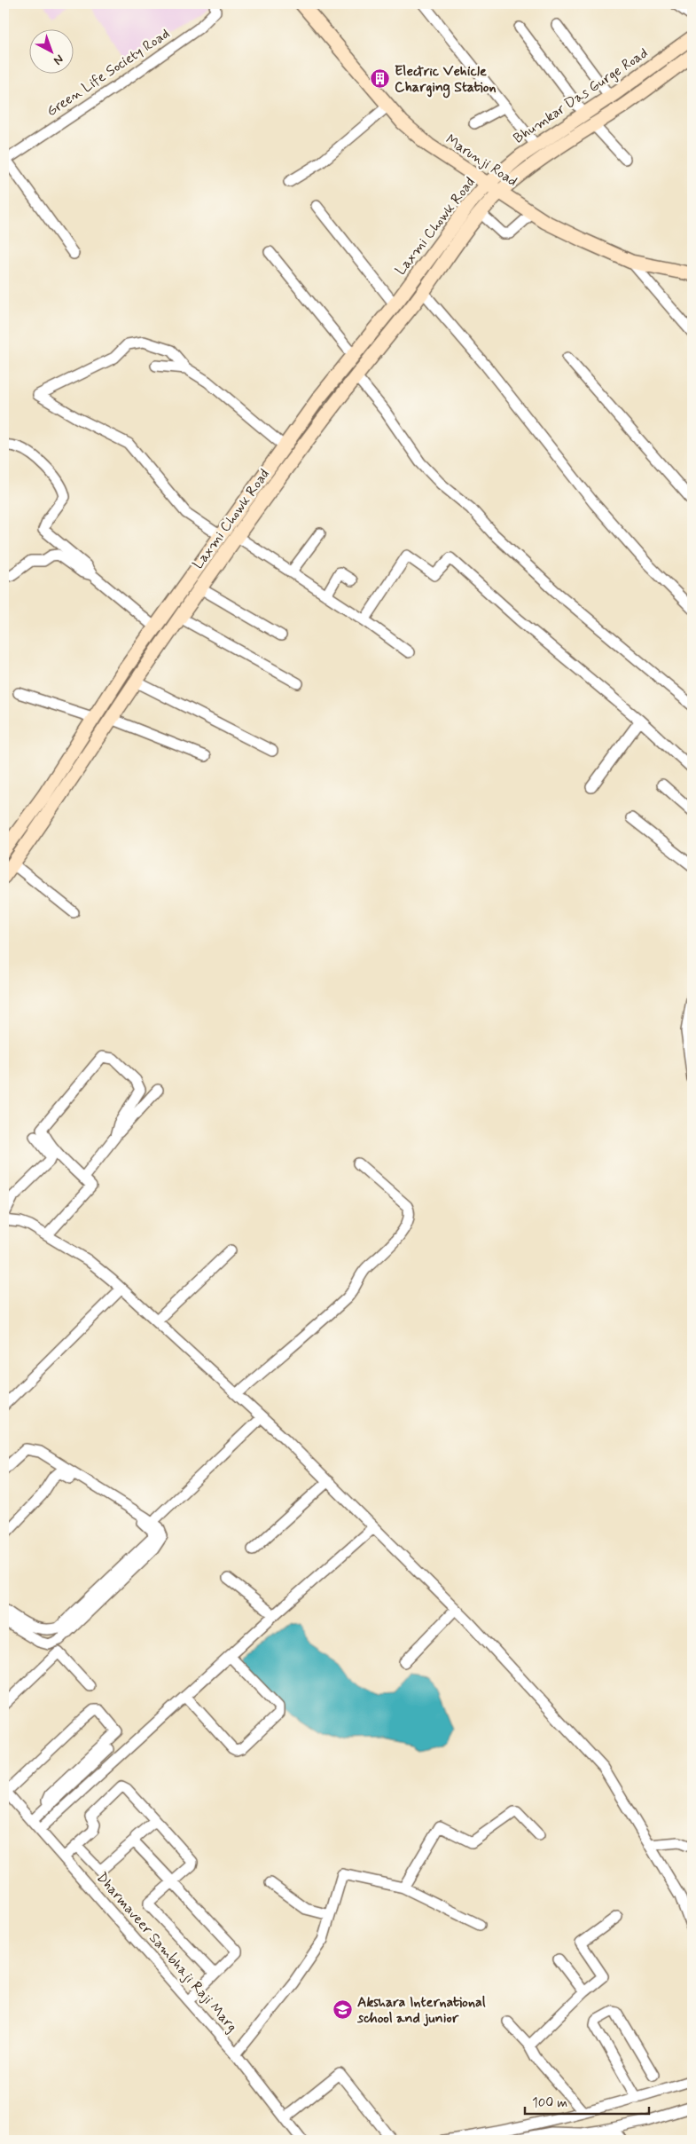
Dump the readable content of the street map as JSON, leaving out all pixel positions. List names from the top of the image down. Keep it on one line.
{"streets":{"main road":["Bhumkar Das Gurge Road","Marunji Road","Laxmi Chowk Road"],"street":["Green Life Society Road","Dharmaveer Sambhaji Raji Marg"]},"crossings":[["Bhumkar Das Gurge Road","Marunji Road"],["Bhumkar Das Gurge Road","Laxmi Chowk Road"],["Marunji Road","Laxmi Chowk Road"]],"places":{"building":["Electric Vehicle Charging Station"],"school or university":["Akshara International school and junior"]},"scale_bar":"100 m","north":"bottom right"}
